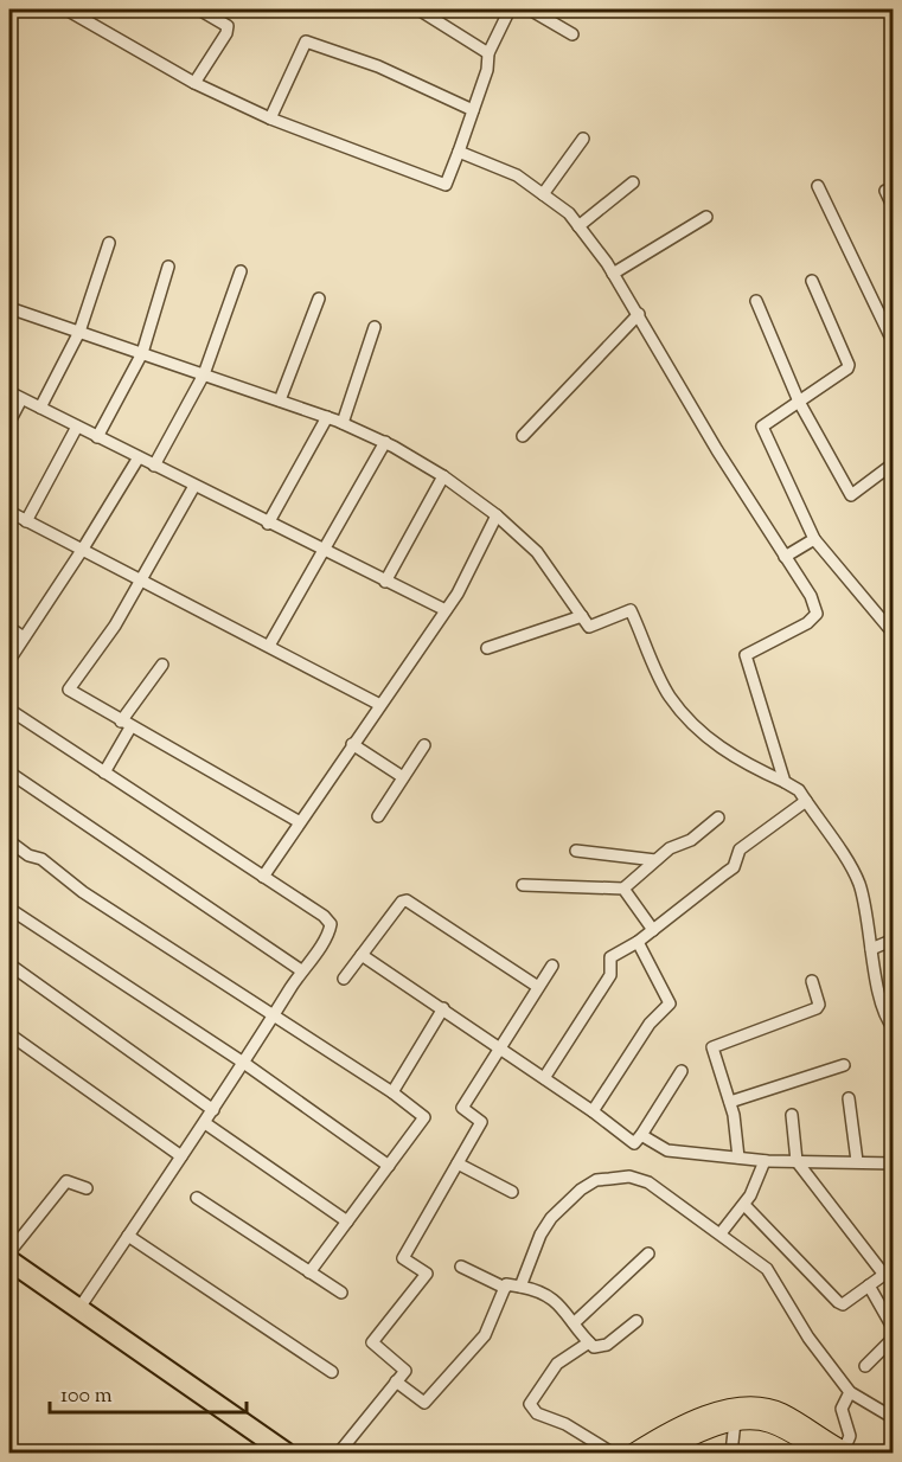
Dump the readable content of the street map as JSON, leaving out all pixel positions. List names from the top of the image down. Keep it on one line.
{"scale_bar":"100 m"}
